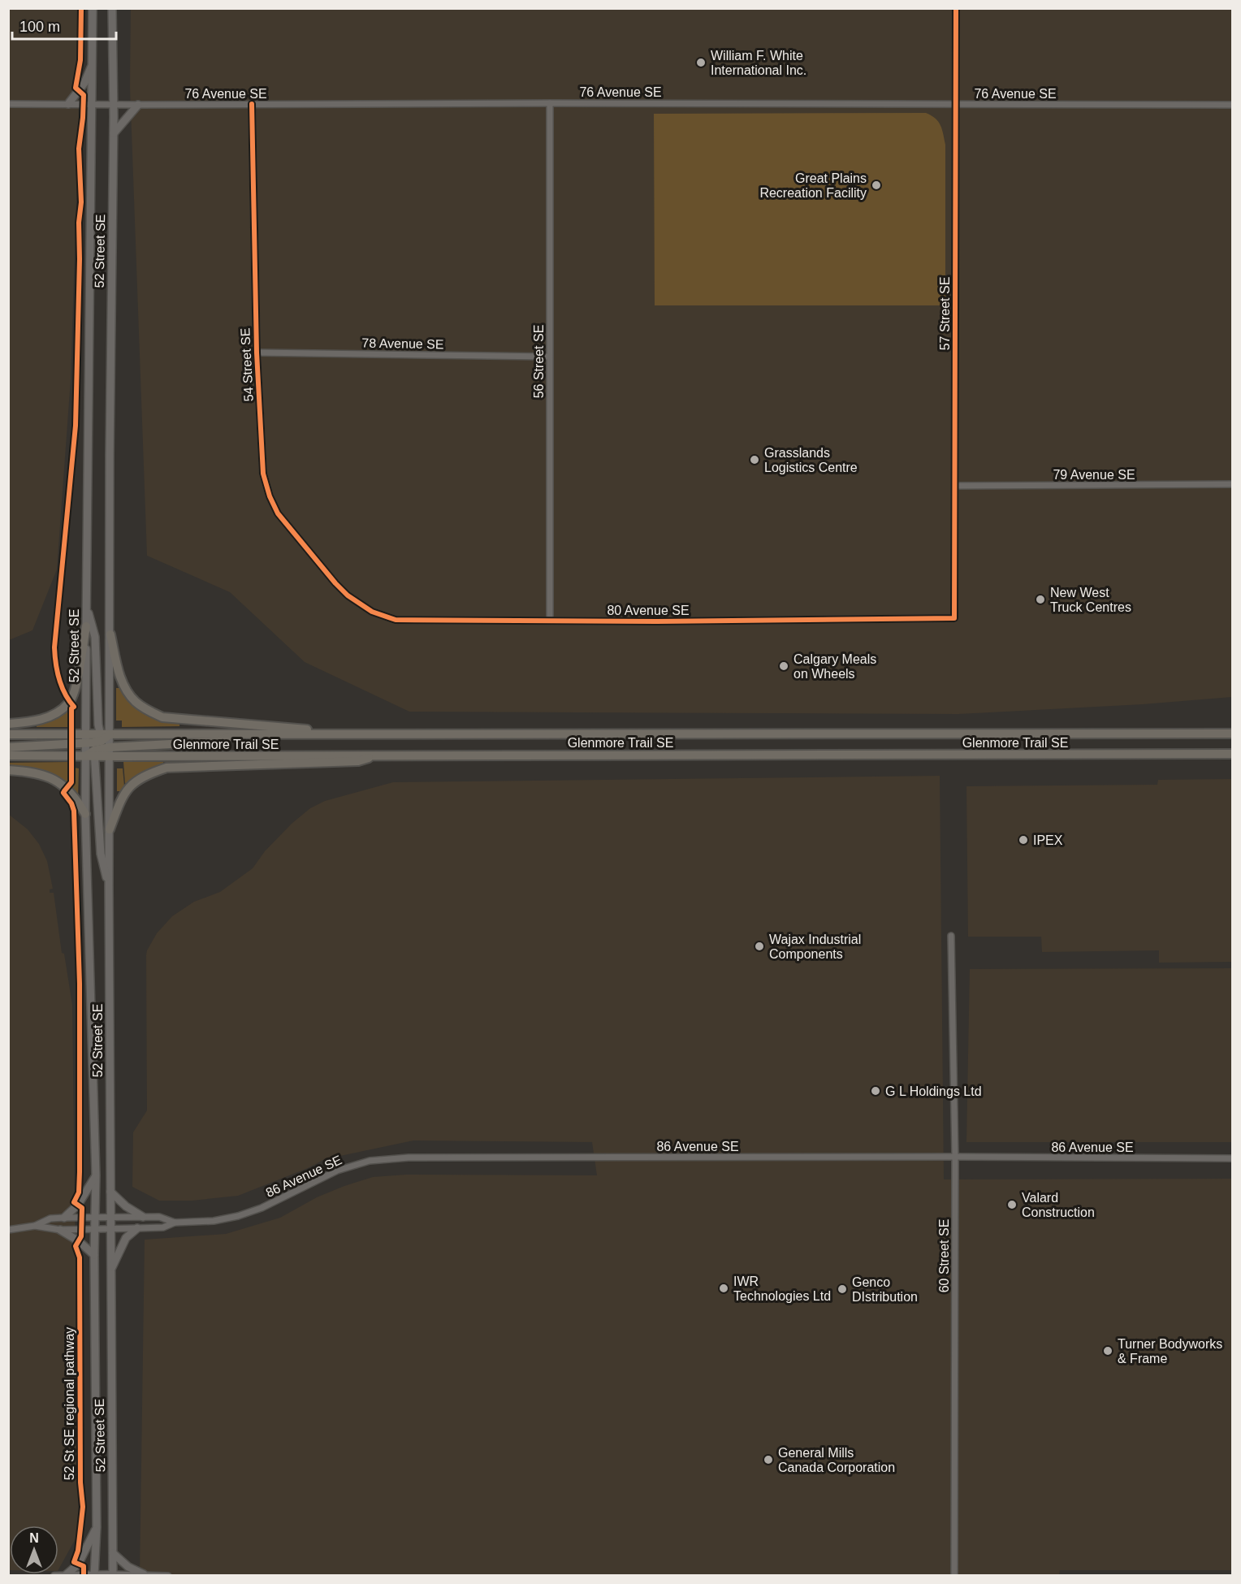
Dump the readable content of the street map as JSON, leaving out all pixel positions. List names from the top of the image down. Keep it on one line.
{"streets":{"main road":["52 Street SE","Glenmore Trail SE"],"street":["76 Avenue SE","57 Street SE","78 Avenue SE","56 Street SE","54 Street SE","79 Avenue SE","80 Avenue SE","86 Avenue SE","60 Street SE"],"cycle path":["52 St SE regional pathway"]},"crossings":[["76 Avenue SE","52 Street SE"],["76 Avenue SE","57 Street SE"],["76 Avenue SE","56 Street SE"],["76 Avenue SE","54 Street SE"],["52 Street SE","Glenmore Trail SE"],["52 Street SE","86 Avenue SE"],["57 Street SE","79 Avenue SE"],["57 Street SE","80 Avenue SE"],["78 Avenue SE","56 Street SE"],["78 Avenue SE","54 Street SE"],["56 Street SE","80 Avenue SE"],["54 Street SE","80 Avenue SE"],["86 Avenue SE","60 Street SE"]],"places":["William F. White International Inc.","Great Plains Recreation Facility","Grasslands Logistics Centre","New West Truck Centres","Calgary Meals on Wheels","IPEX","Wajax Industrial Components","G L Holdings Ltd","Valard Construction","IWR Technologies Ltd","Genco DIstribution","Turner Bodyworks & Frame","General Mills Canada Corporation"],"scale_bar":"100 m","north":"top"}
